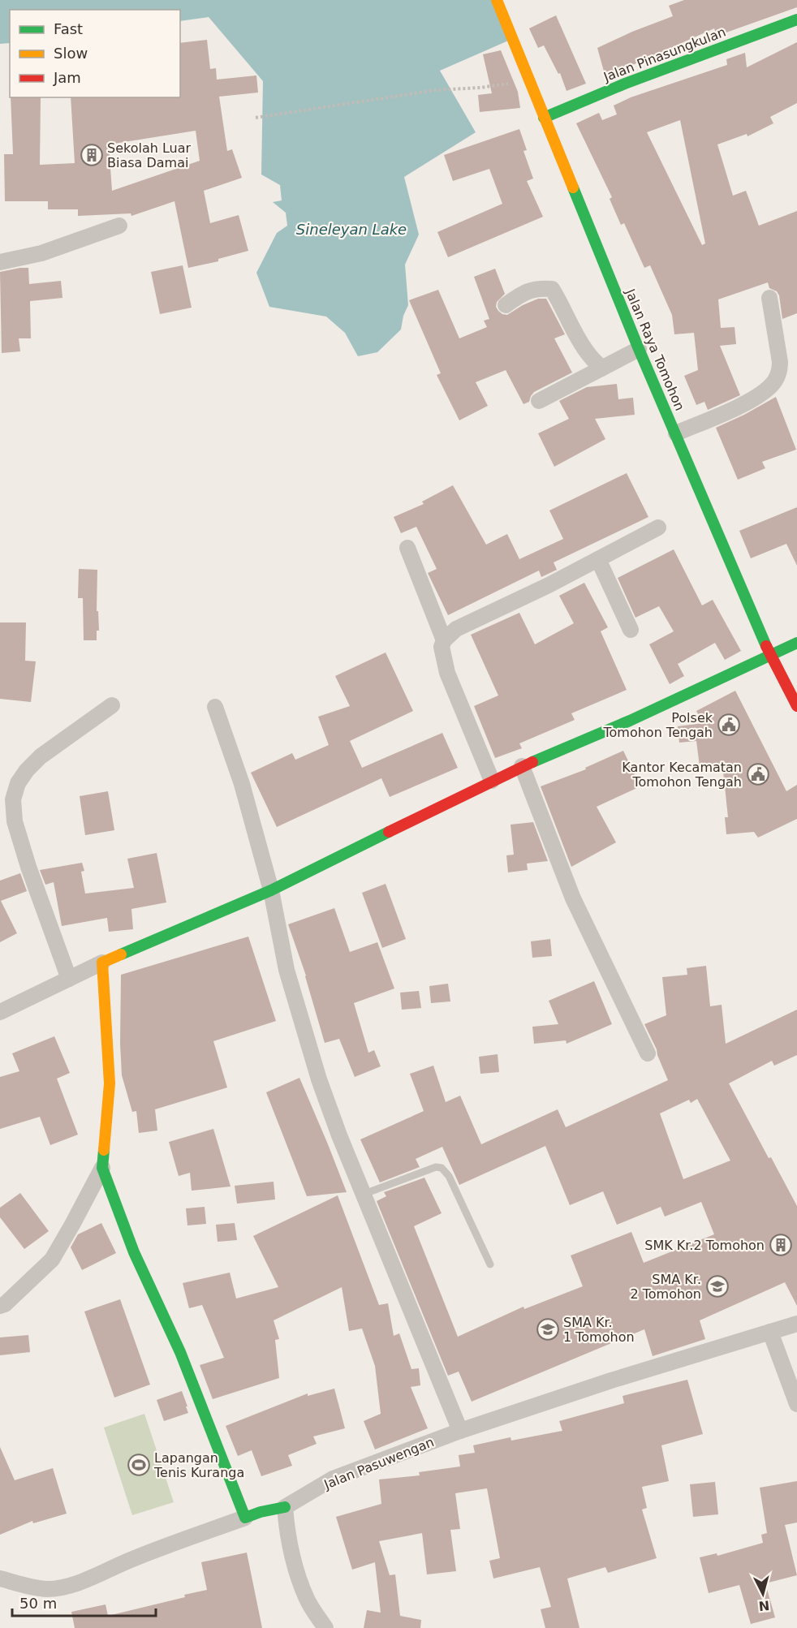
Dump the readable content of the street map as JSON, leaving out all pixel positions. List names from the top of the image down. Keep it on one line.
{"streets":{"main road":["Jalan Pinasungkulan","Jalan Raya Tomohon"],"street":["Jalan Pasuwengan"]},"crossings":[["Jalan Pinasungkulan","Jalan Raya Tomohon"]],"water":["Sineleyan Lake"],"places":{"building":["Sekolah Luar Biasa Damai","SMK Kr.2 Tomohon"],"public building":["Polsek Tomohon Tengah","Kantor Kecamatan Tomohon Tengah"],"school or university":["SMA Kr. 2 Tomohon","SMA Kr. 1 Tomohon"],"sports":["Lapangan Tenis Kuranga"]},"legend":["Fast","Slow","Jam"],"scale_bar":"50 m","north":"bottom"}
